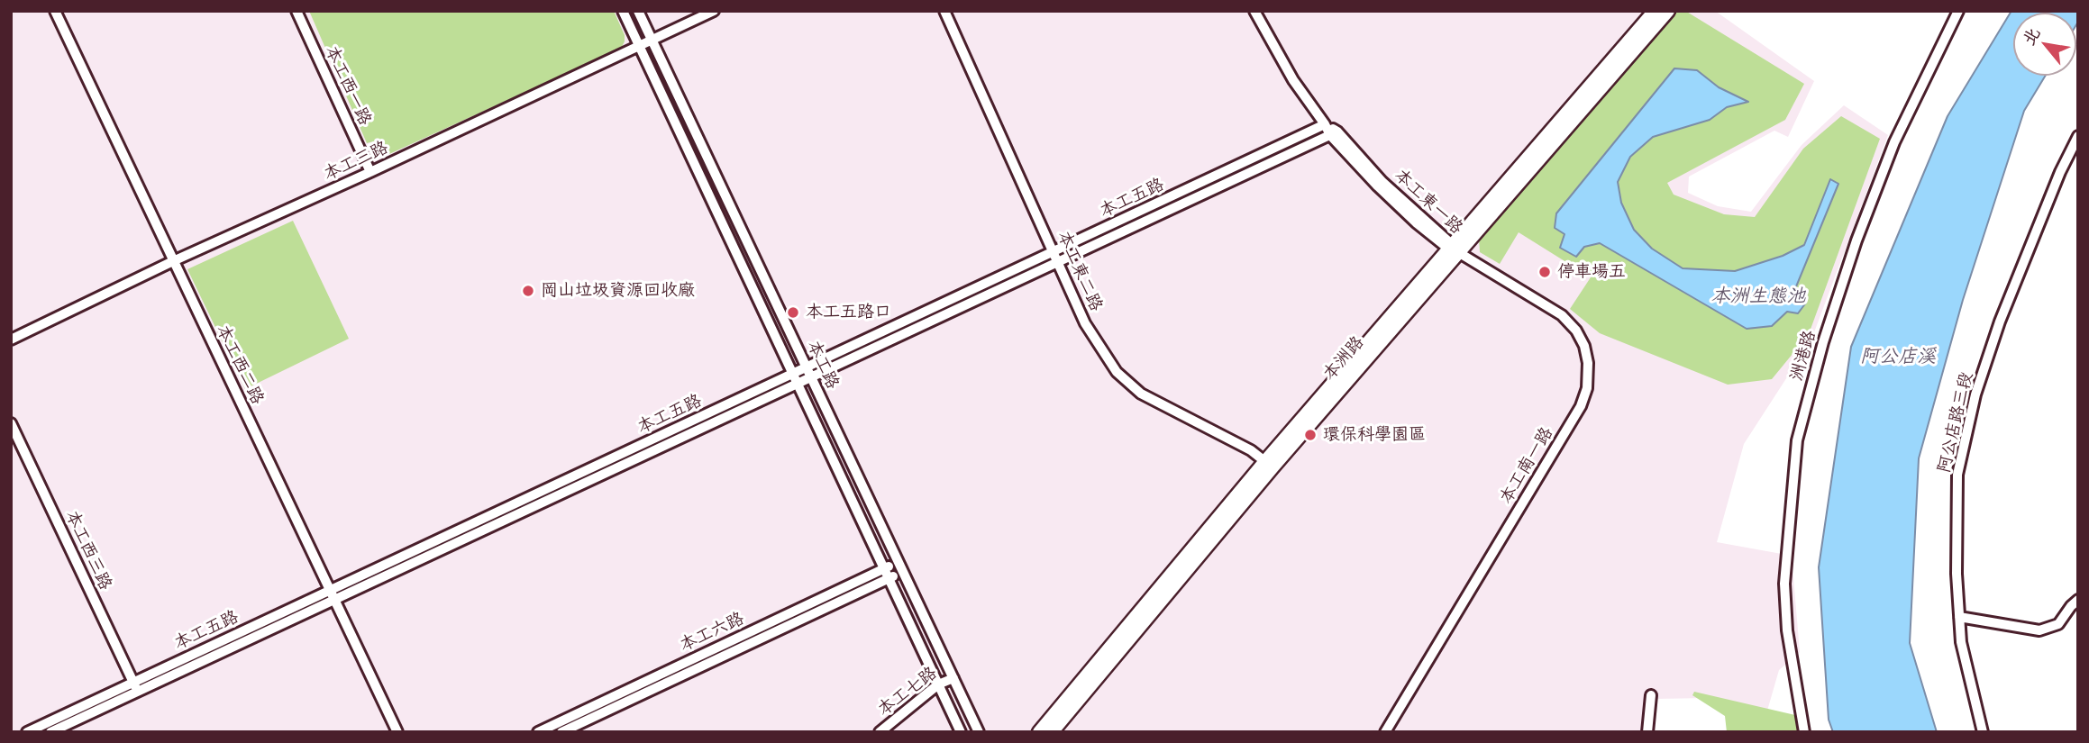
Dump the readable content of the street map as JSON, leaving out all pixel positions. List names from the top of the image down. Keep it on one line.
{"streets":{"main road":["本洲路"],"street":["本工西一路","本工三路","本工五路","本工東一路","本工東二路","洲港路","本工西二路","本工路","阿公店路三段","本工南一路","本工西三路","本工六路","本工七路"]},"crossings":[["本工西一路","本工三路"],["本工三路","本工西二路"],["本工三路","本工路"],["本工五路","本工東一路"],["本工五路","本工東二路"],["本工五路","本工西二路"],["本工五路","本工路"],["本工五路","本工西三路"],["本工東一路","本洲路"],["本工東一路","本工南一路"],["本工東二路","本洲路"],["本洲路","本工南一路"],["本工路","本工六路"],["本工路","本工七路"]],"water":["本洲生態池","阿公店溪"],"places":["停車場五","岡山垃圾資源回收廠","本工五路口","環保科學園區"],"north":"top left"}
